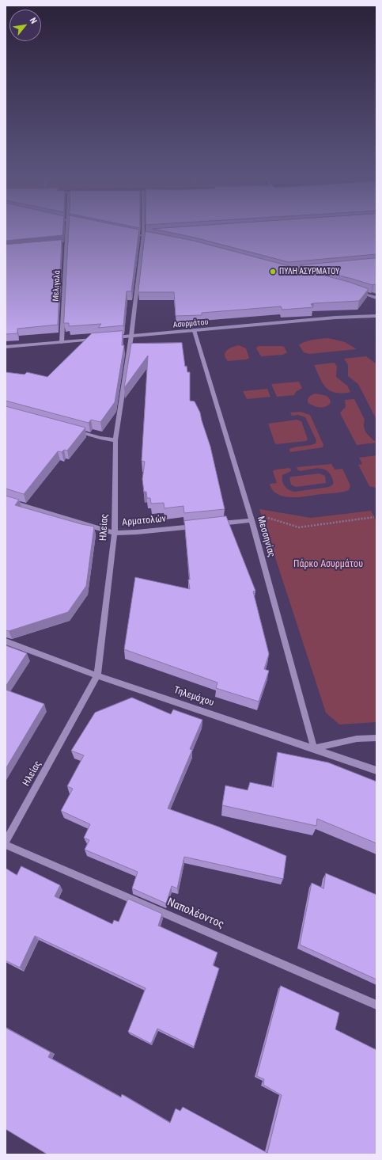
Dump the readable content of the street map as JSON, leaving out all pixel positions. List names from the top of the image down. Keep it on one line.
{"streets":{"street":["Μελιγαλά","Ασυρμάτου","Αρματολών","Ηλείας","Μεσσηνίας","Τηλεμάχου","Ναπολέοντος"]},"crossings":[["Ασυρμάτου","Ηλείας"],["Ασυρμάτου","Μεσσηνίας"],["Αρματολών","Ηλείας"],["Ηλείας","Τηλεμάχου"],["Μεσσηνίας","Τηλεμάχου"]],"parks":["Πάρκο Ασυρμάτου"],"places":["ΠΥΛΗ ΑΣΥΡΜΑΤΟΥ"],"north":"top right"}
